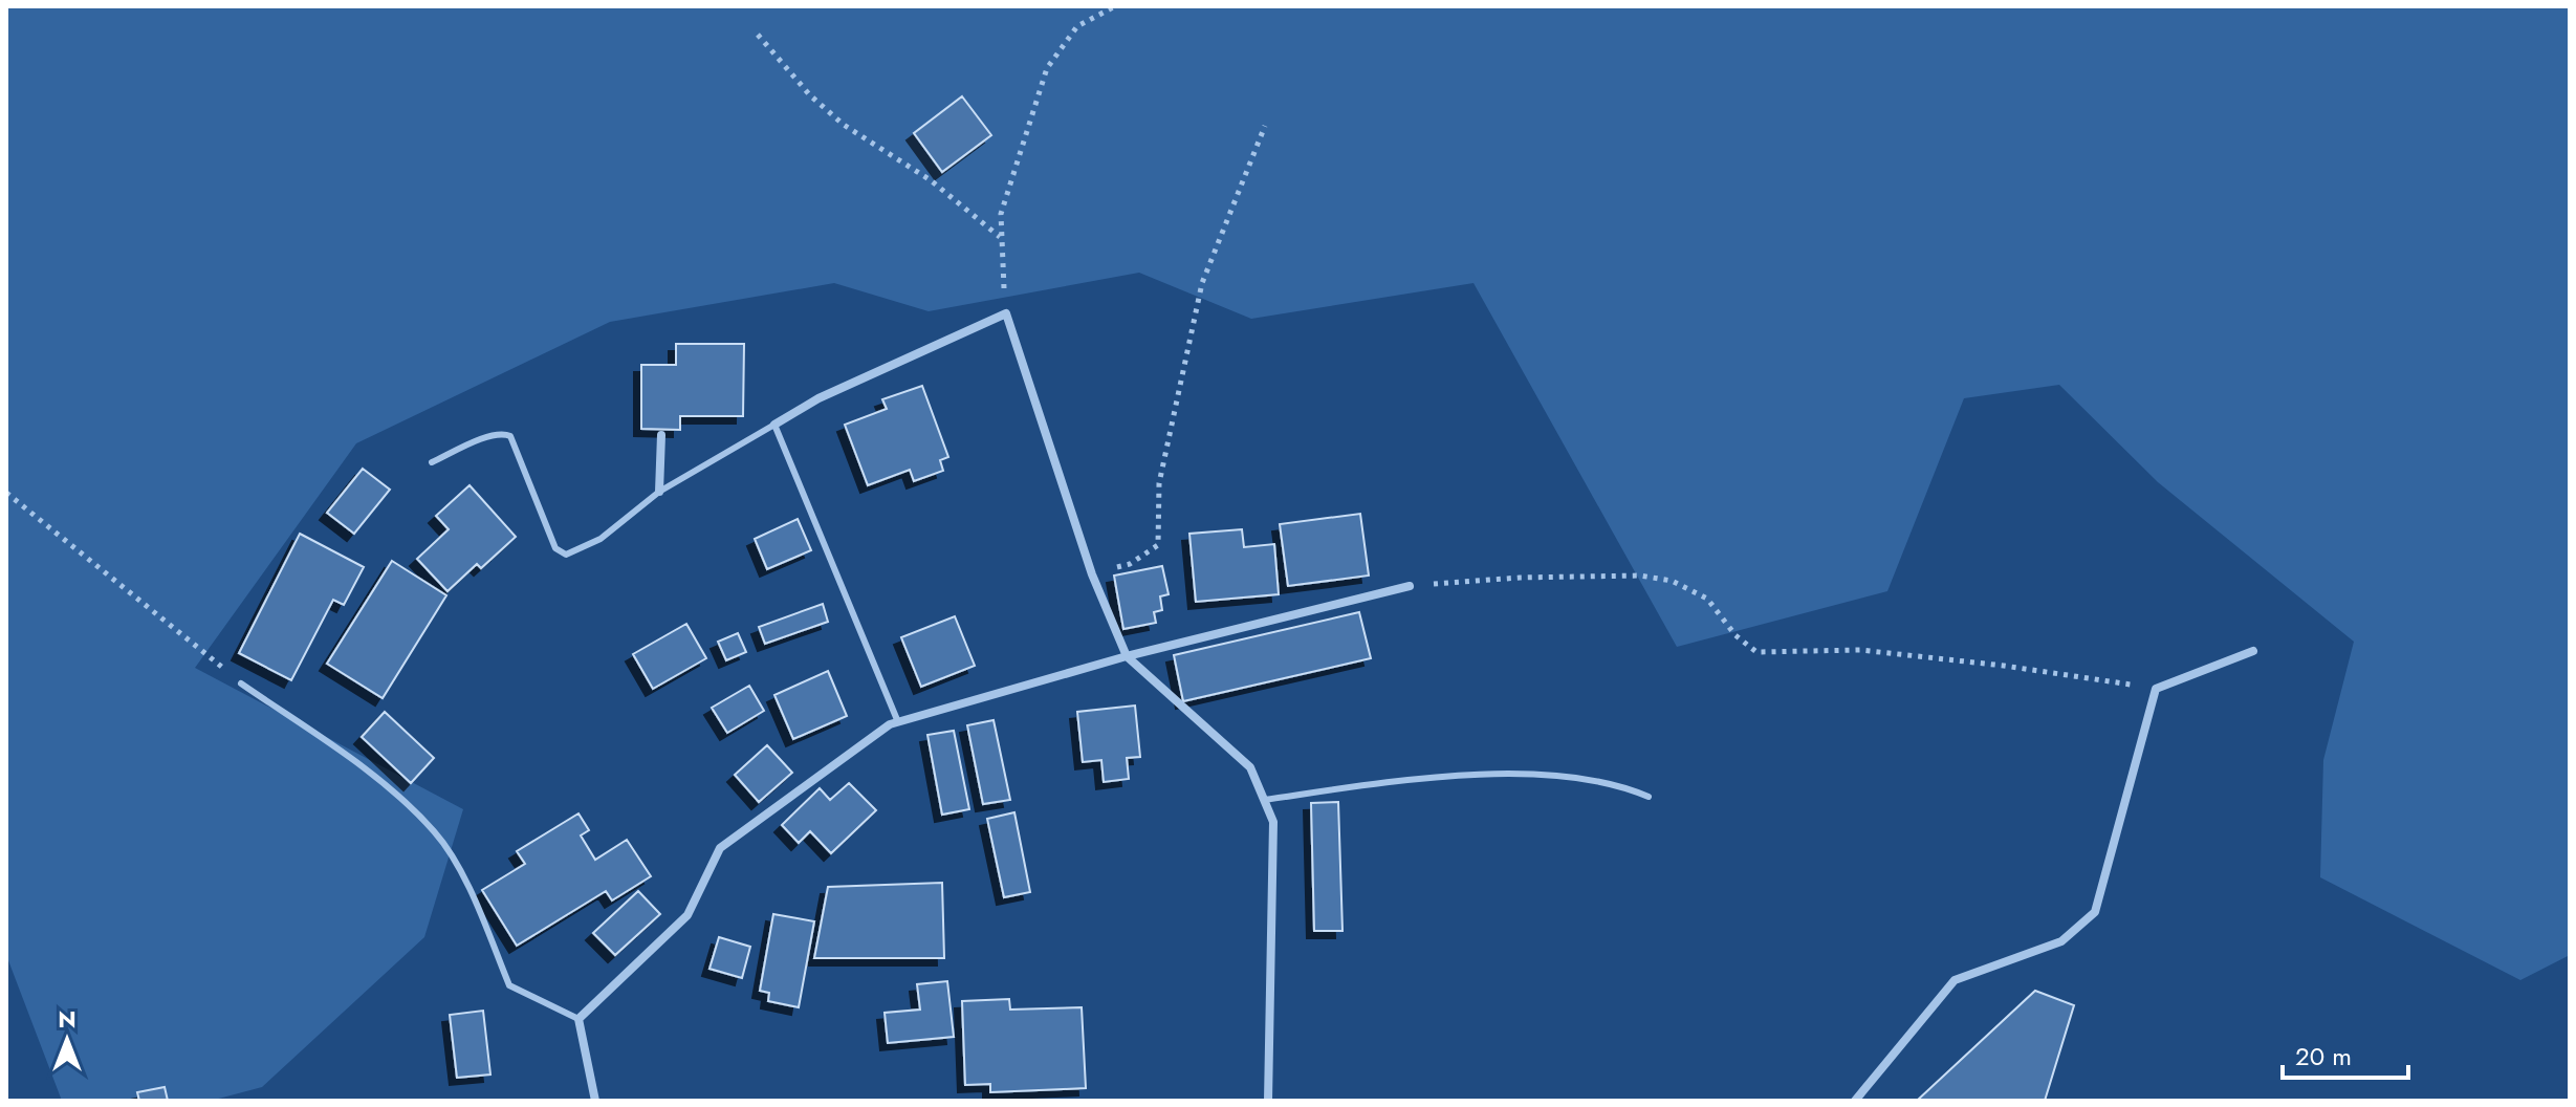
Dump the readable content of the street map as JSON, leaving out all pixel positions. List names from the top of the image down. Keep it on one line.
{"scale_bar":"20 m","north":"top"}
